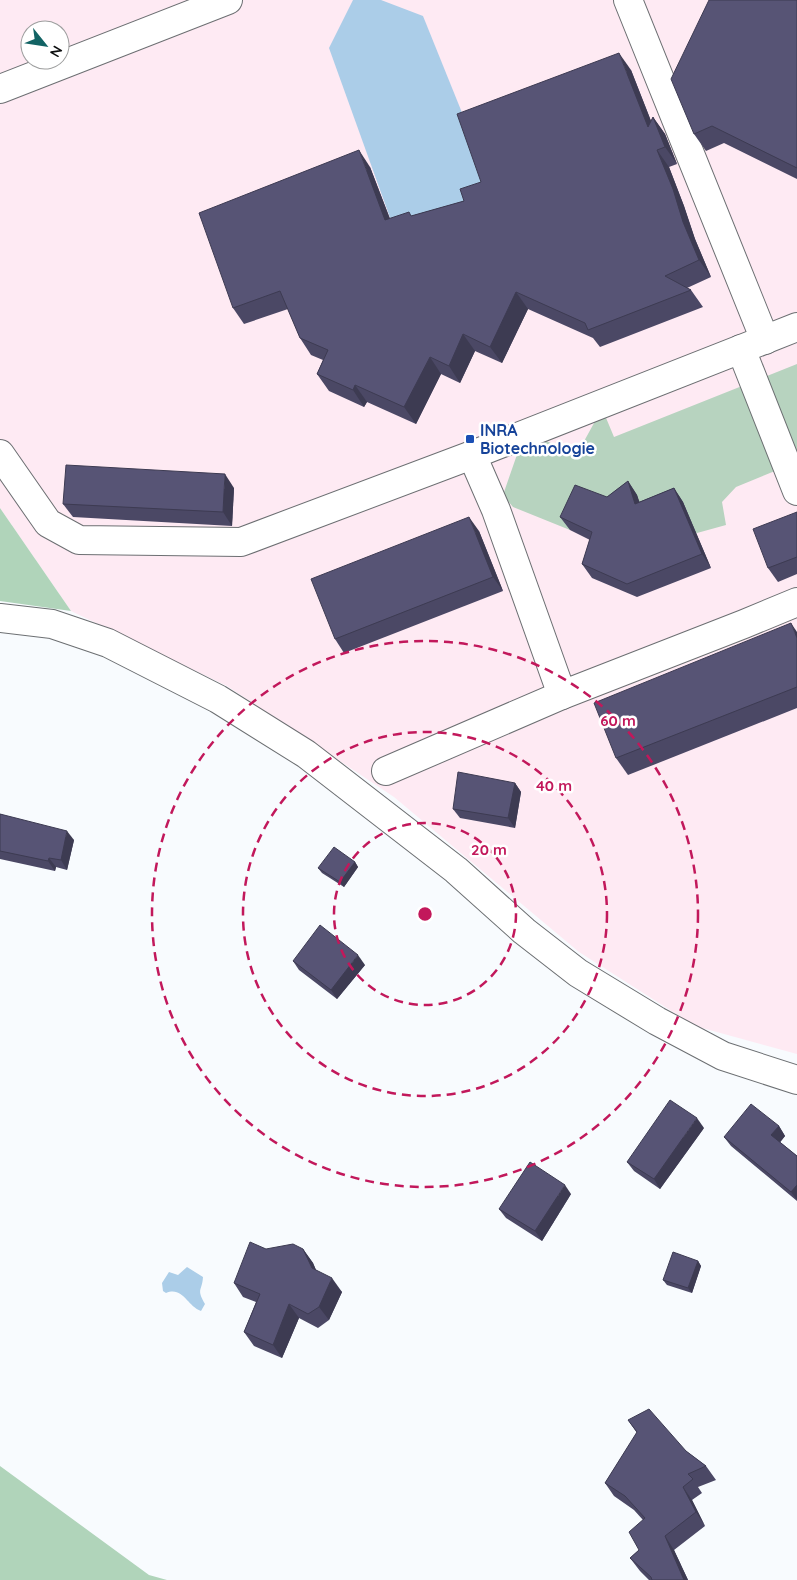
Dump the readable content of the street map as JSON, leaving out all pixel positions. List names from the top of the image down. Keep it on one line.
{"places":{"transit":["INRA Biotechnologie"]},"north":"bottom right","rings":["60 m","40 m","20 m"]}
